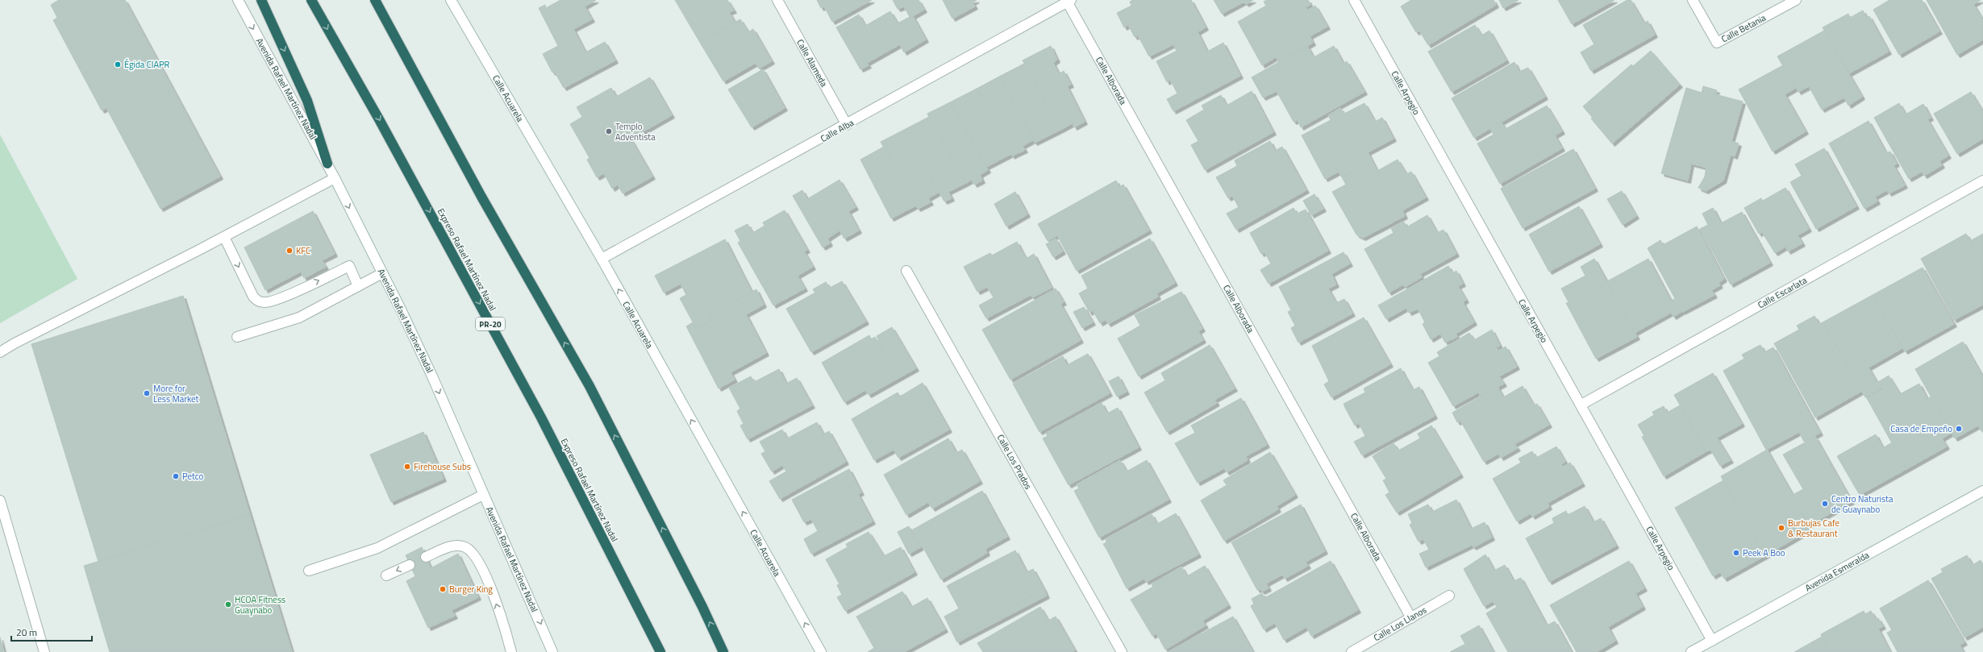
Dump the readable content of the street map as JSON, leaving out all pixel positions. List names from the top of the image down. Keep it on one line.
{"streets":{"highway":["Expreso Rafael Martínez Nadal","PR-20"],"street":["Calle Betania","Calle Alameda","Calle Alborada","Avenida Rafael Martínez Nadal","Calle Arpegio","Calle Acuarela","Calle Alba","Calle Escarlata","Calle Los Prados","Avenida Esmeralda","Calle Los Llanos"]},"crossings":[["Calle Alameda","Calle Alba"],["Calle Alborada","Calle Alba"],["Calle Alborada","Calle Los Llanos"],["Calle Arpegio","Calle Escarlata"],["Calle Arpegio","Avenida Esmeralda"],["Calle Acuarela","Calle Alba"]],"one_way":["Avenida Rafael Martínez Nadal","Calle Acuarela"],"places":["Égida CIAPR","Templo Adventista","KFC","More for Less Market","Casa de Empeño","Firehouse Subs","Petco","Centro Naturista de Guaynabo","Burbujas Cafe & Restaurant","Peek A Boo","Burger King","HCOA Fitness Guaynabo"],"scale_bar":"20 m"}
